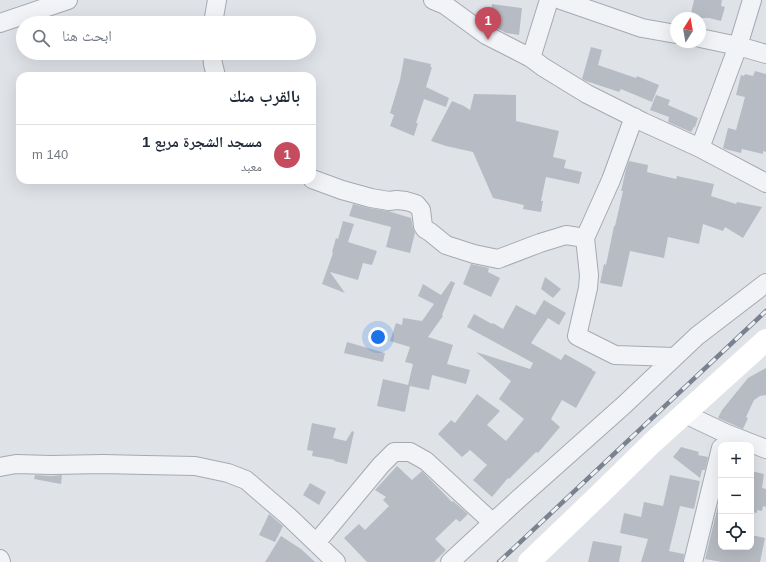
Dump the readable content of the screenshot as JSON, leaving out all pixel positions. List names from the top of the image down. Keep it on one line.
{"north":"top","page":{"pins":"1","search":"ابحث هنا","heading":"بالقرب منك","list":[{"mark":"1","name":"مسجد الشجرة مربع 1","note":"معبد","value":"140 m"}],"map_buttons":["+","−"]}}
